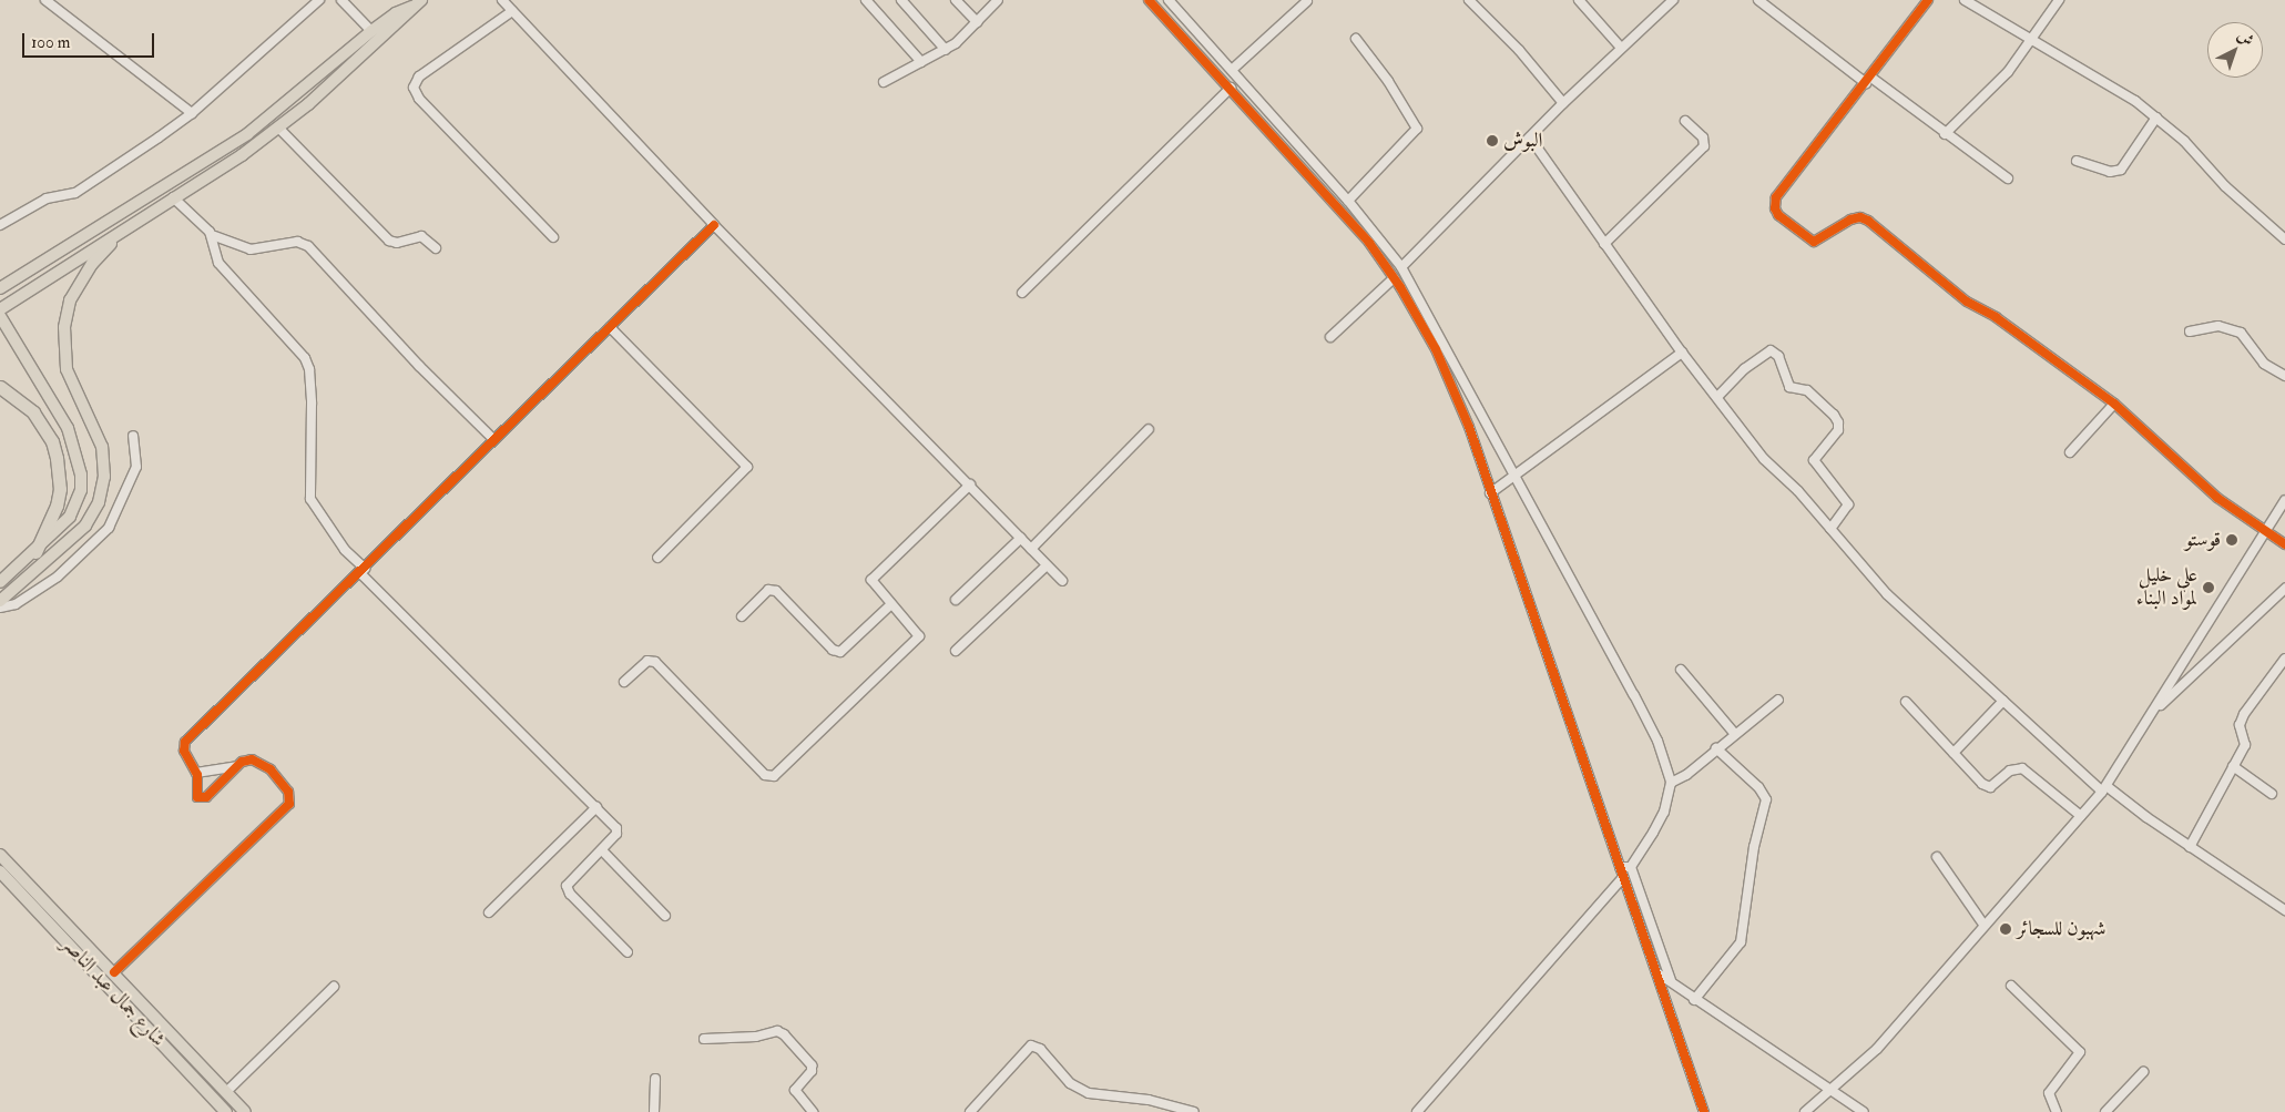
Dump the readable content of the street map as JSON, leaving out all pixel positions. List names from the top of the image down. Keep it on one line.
{"streets":{"main road":["شارع جمال عبد الناصر"]},"places":["البوش","قوستو","علي خليل لمواد البناء","شهبون للسجائر"],"scale_bar":"100 m","north":"top right"}
